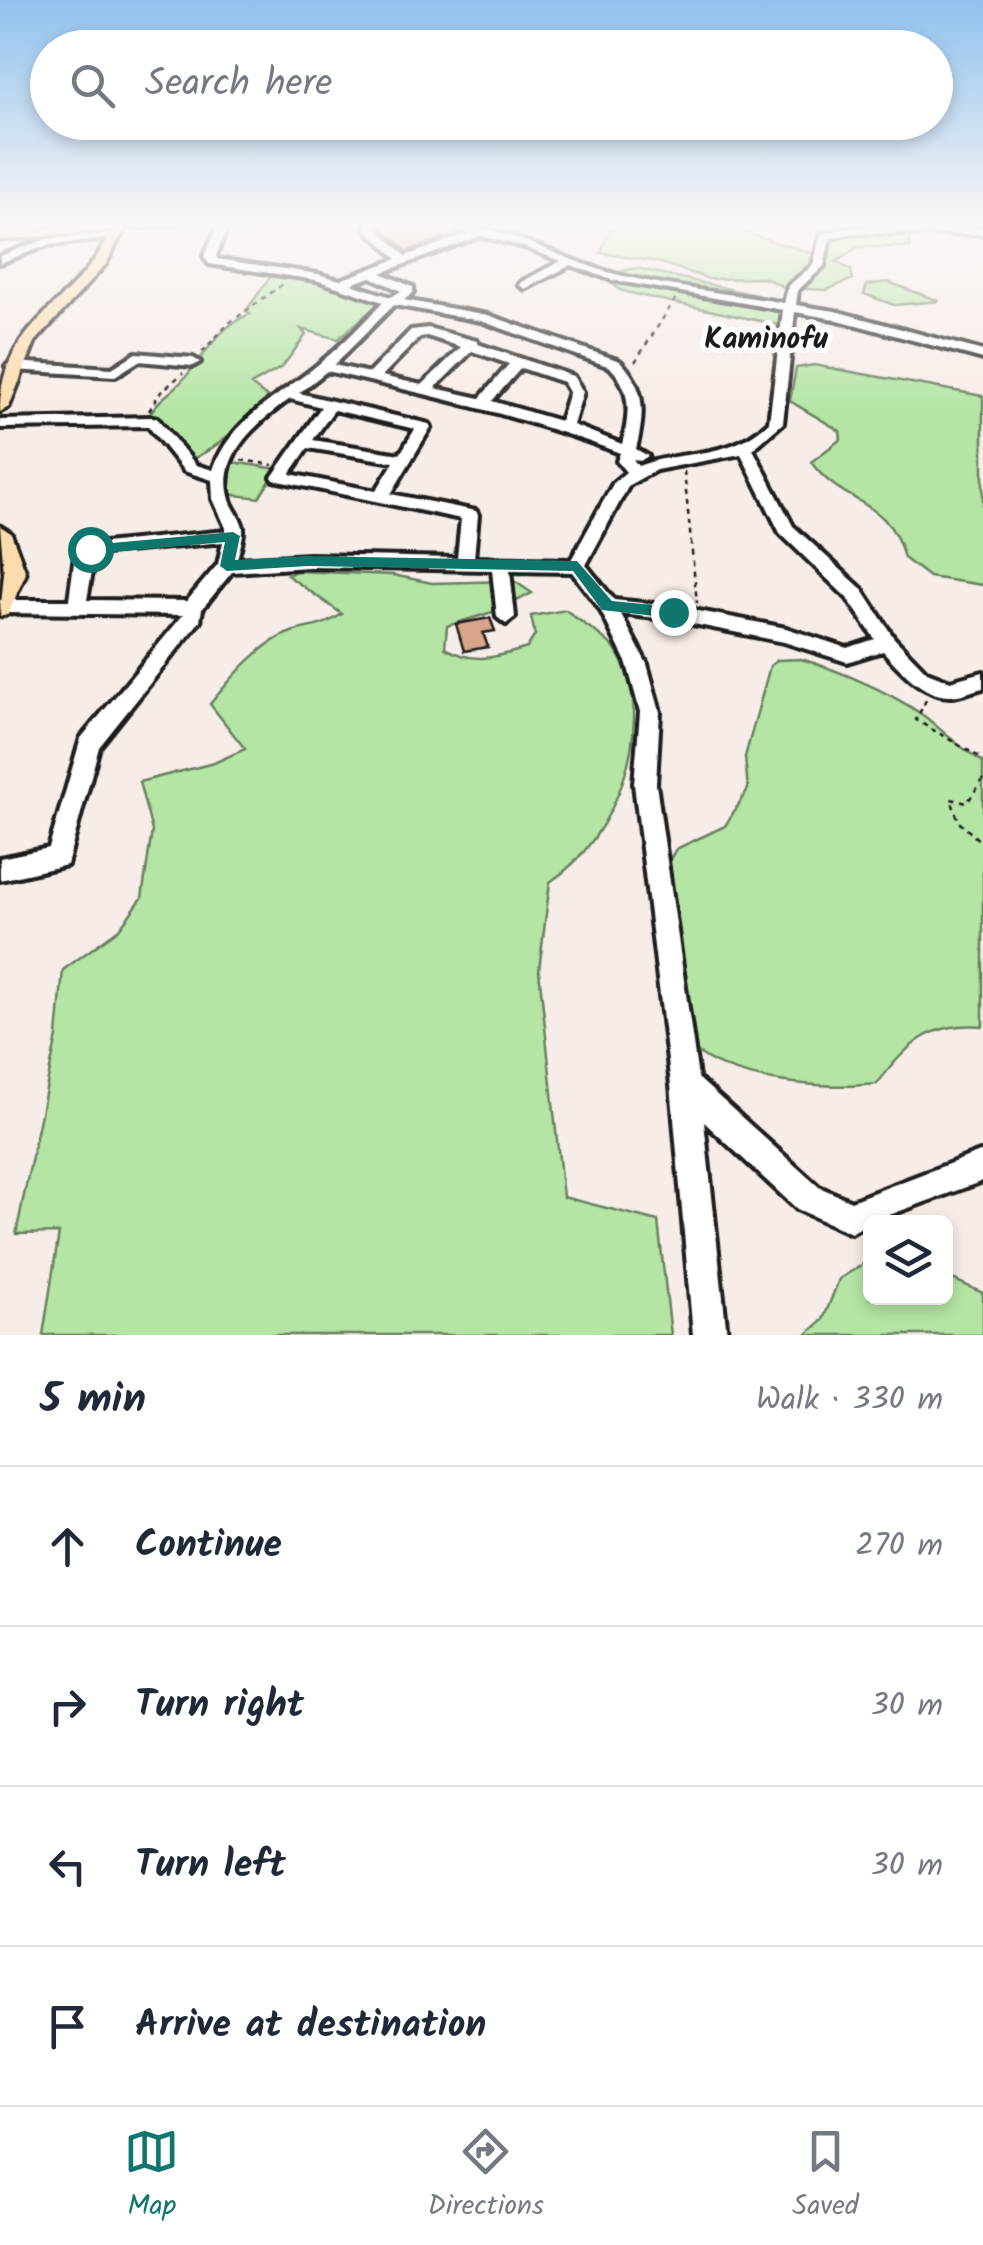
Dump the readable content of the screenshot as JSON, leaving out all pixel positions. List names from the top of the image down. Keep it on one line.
{"districts":["Kaminofu"],"page":{"search":"Search here","heading":["5 min","Walk · 330 m"],"list":[["Continue","270 m"],["Turn right","30 m"],["Turn left","30 m"],"Arrive at destination"],"nav":["Map","Directions","Saved"]}}
